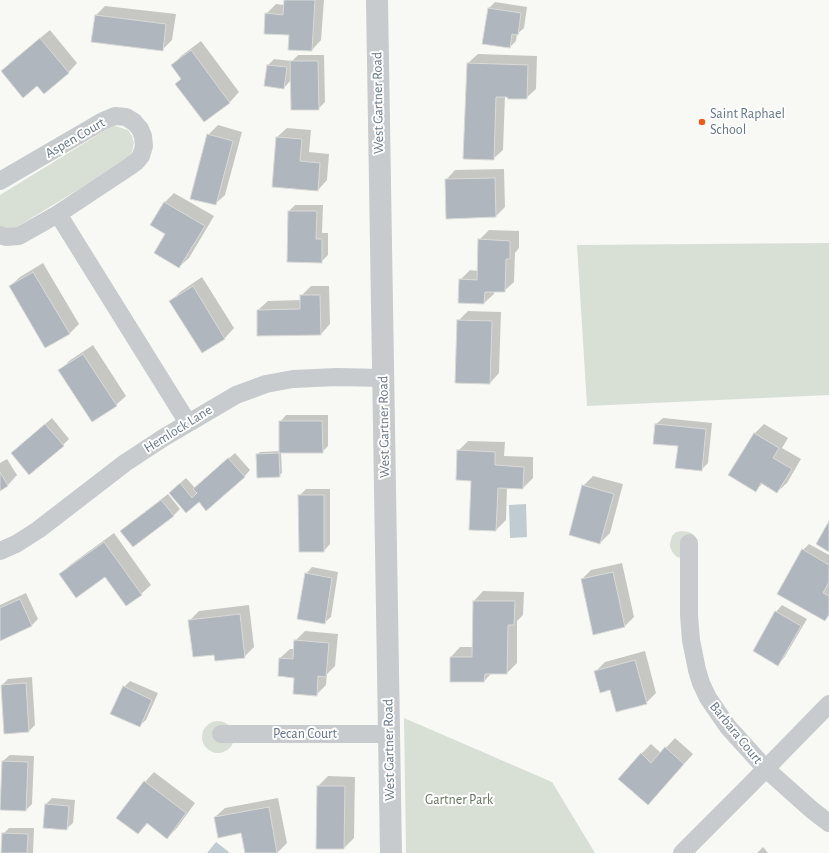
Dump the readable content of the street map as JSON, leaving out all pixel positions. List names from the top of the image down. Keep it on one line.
{"streets":{"street":["West Gartner Road","Aspen Court","Hemlock Lane","Barbara Court","Pecan Court"]},"crossings":[["West Gartner Road","Hemlock Lane"],["West Gartner Road","Pecan Court"]],"parks":["Gartner Park"],"places":["Saint Raphael School"]}
